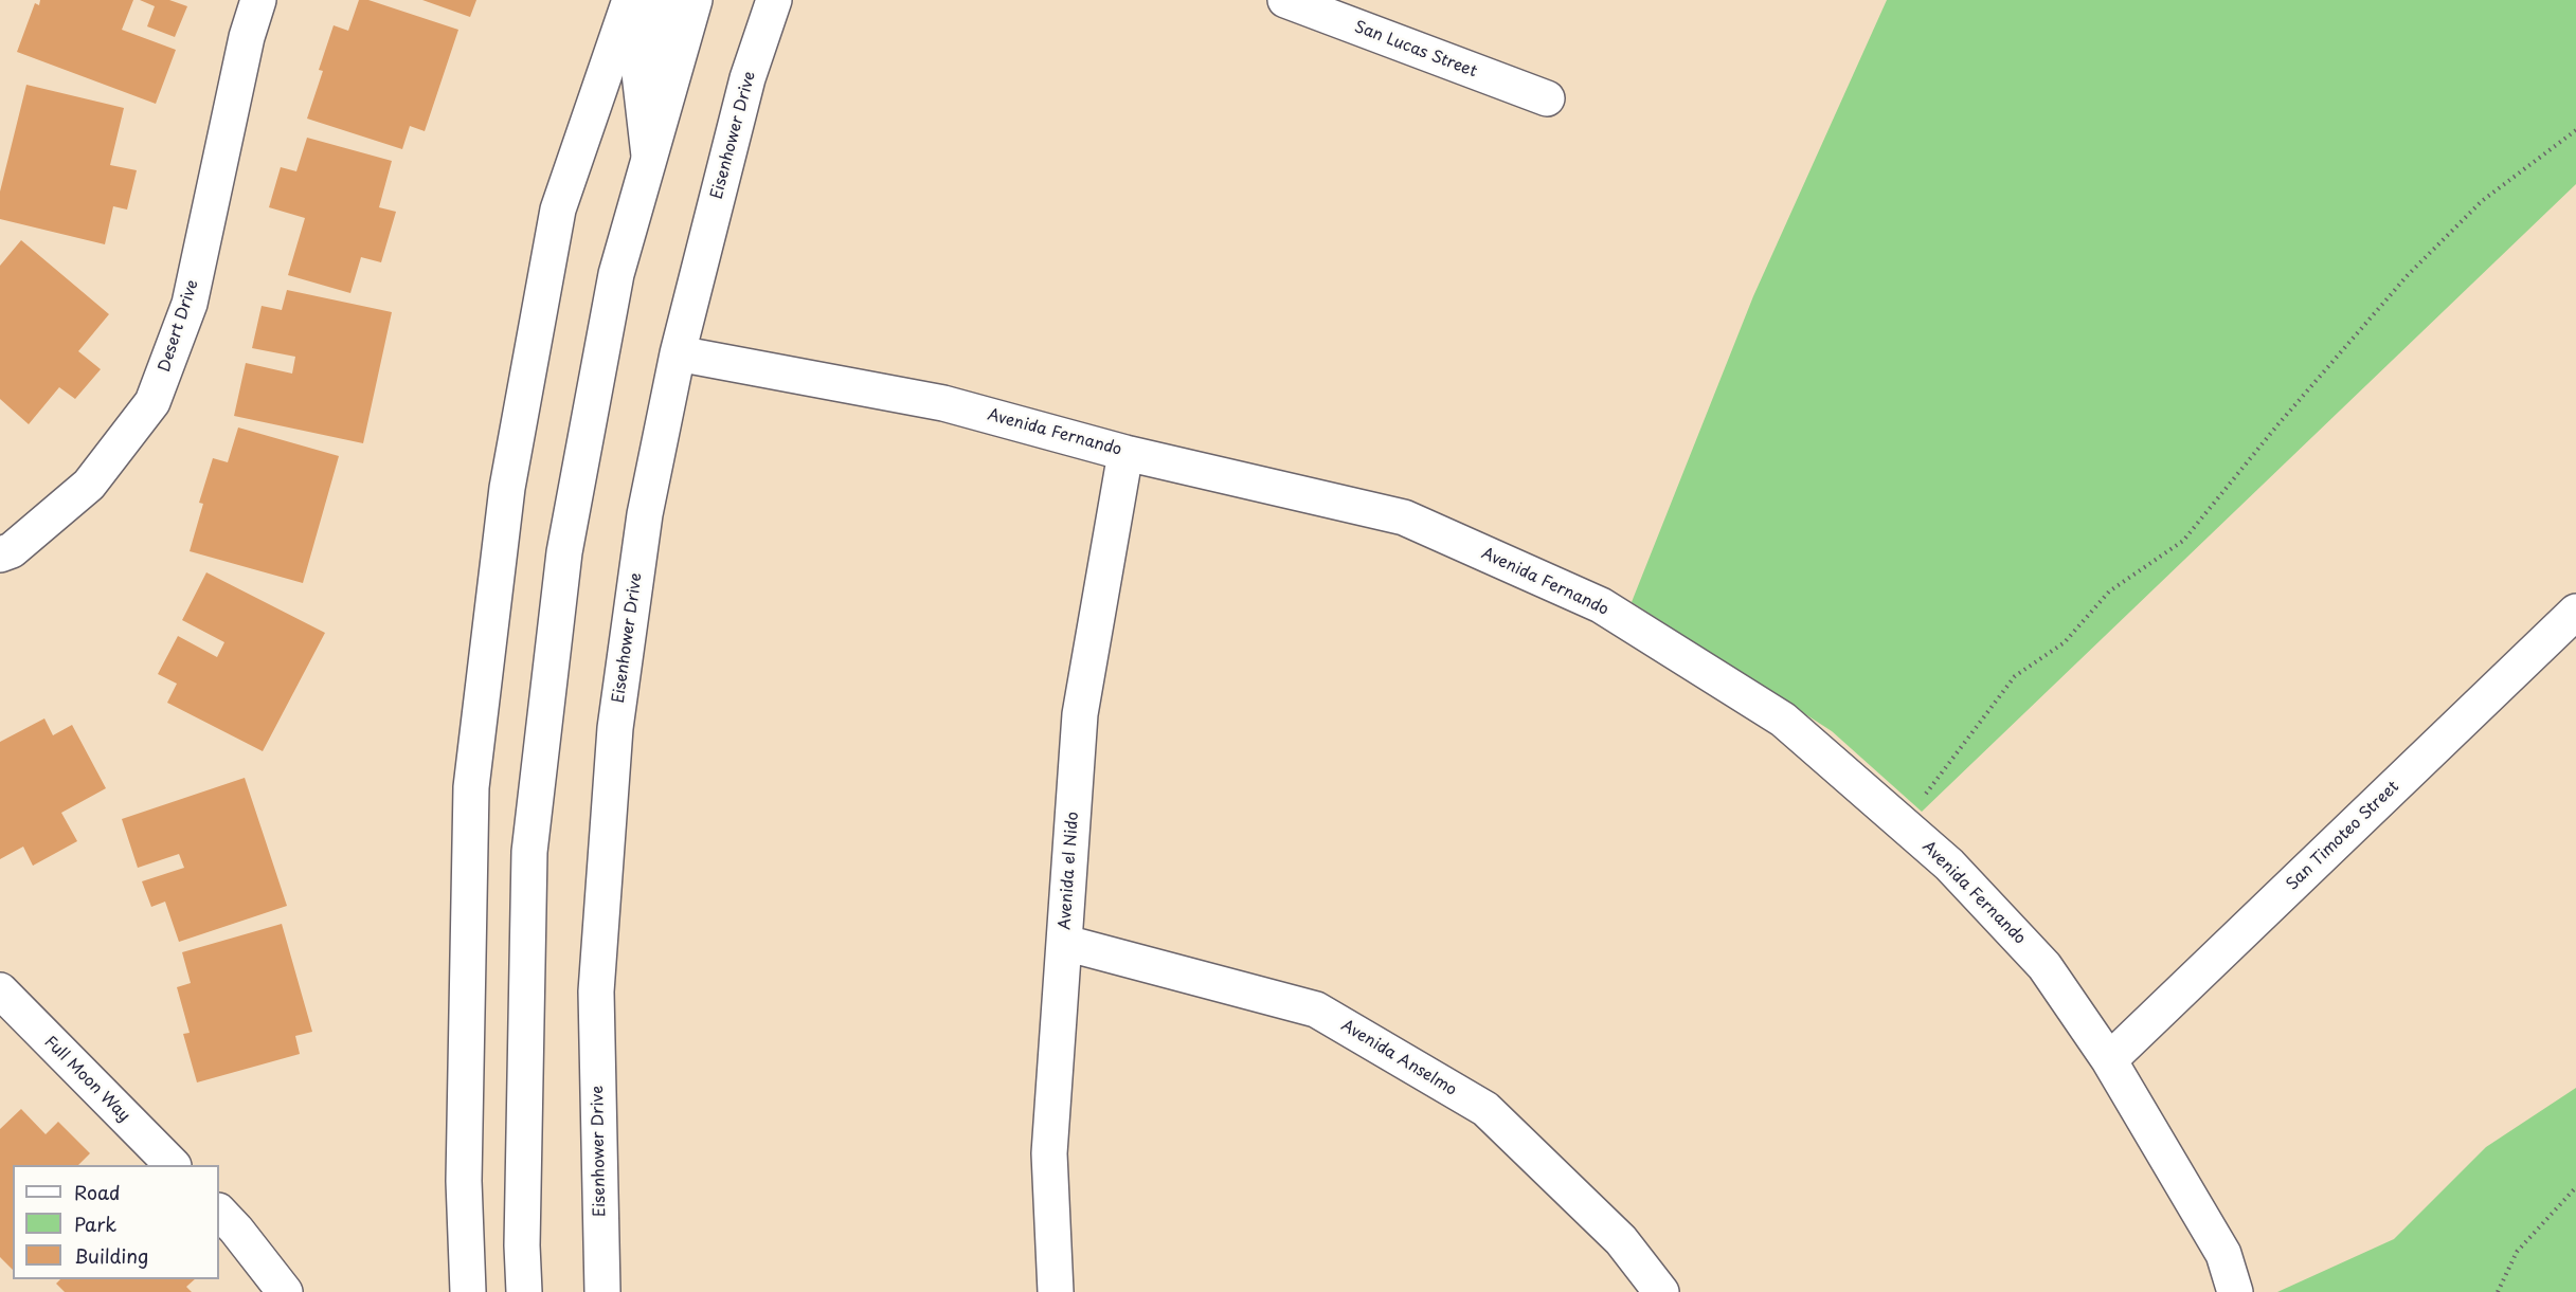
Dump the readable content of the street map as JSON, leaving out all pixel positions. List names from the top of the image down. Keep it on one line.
{"streets":{"street":["San Lucas Street","Eisenhower Drive","Desert Drive","Avenida Fernando","San Timoteo Street","Avenida el Nido","Avenida Anselmo","Full Moon Way"]},"crossings":[["Eisenhower Drive","Avenida Fernando"],["Avenida Fernando","San Timoteo Street"],["Avenida Fernando","Avenida el Nido"],["Avenida el Nido","Avenida Anselmo"]],"legend":["Road","Park","Building"]}
